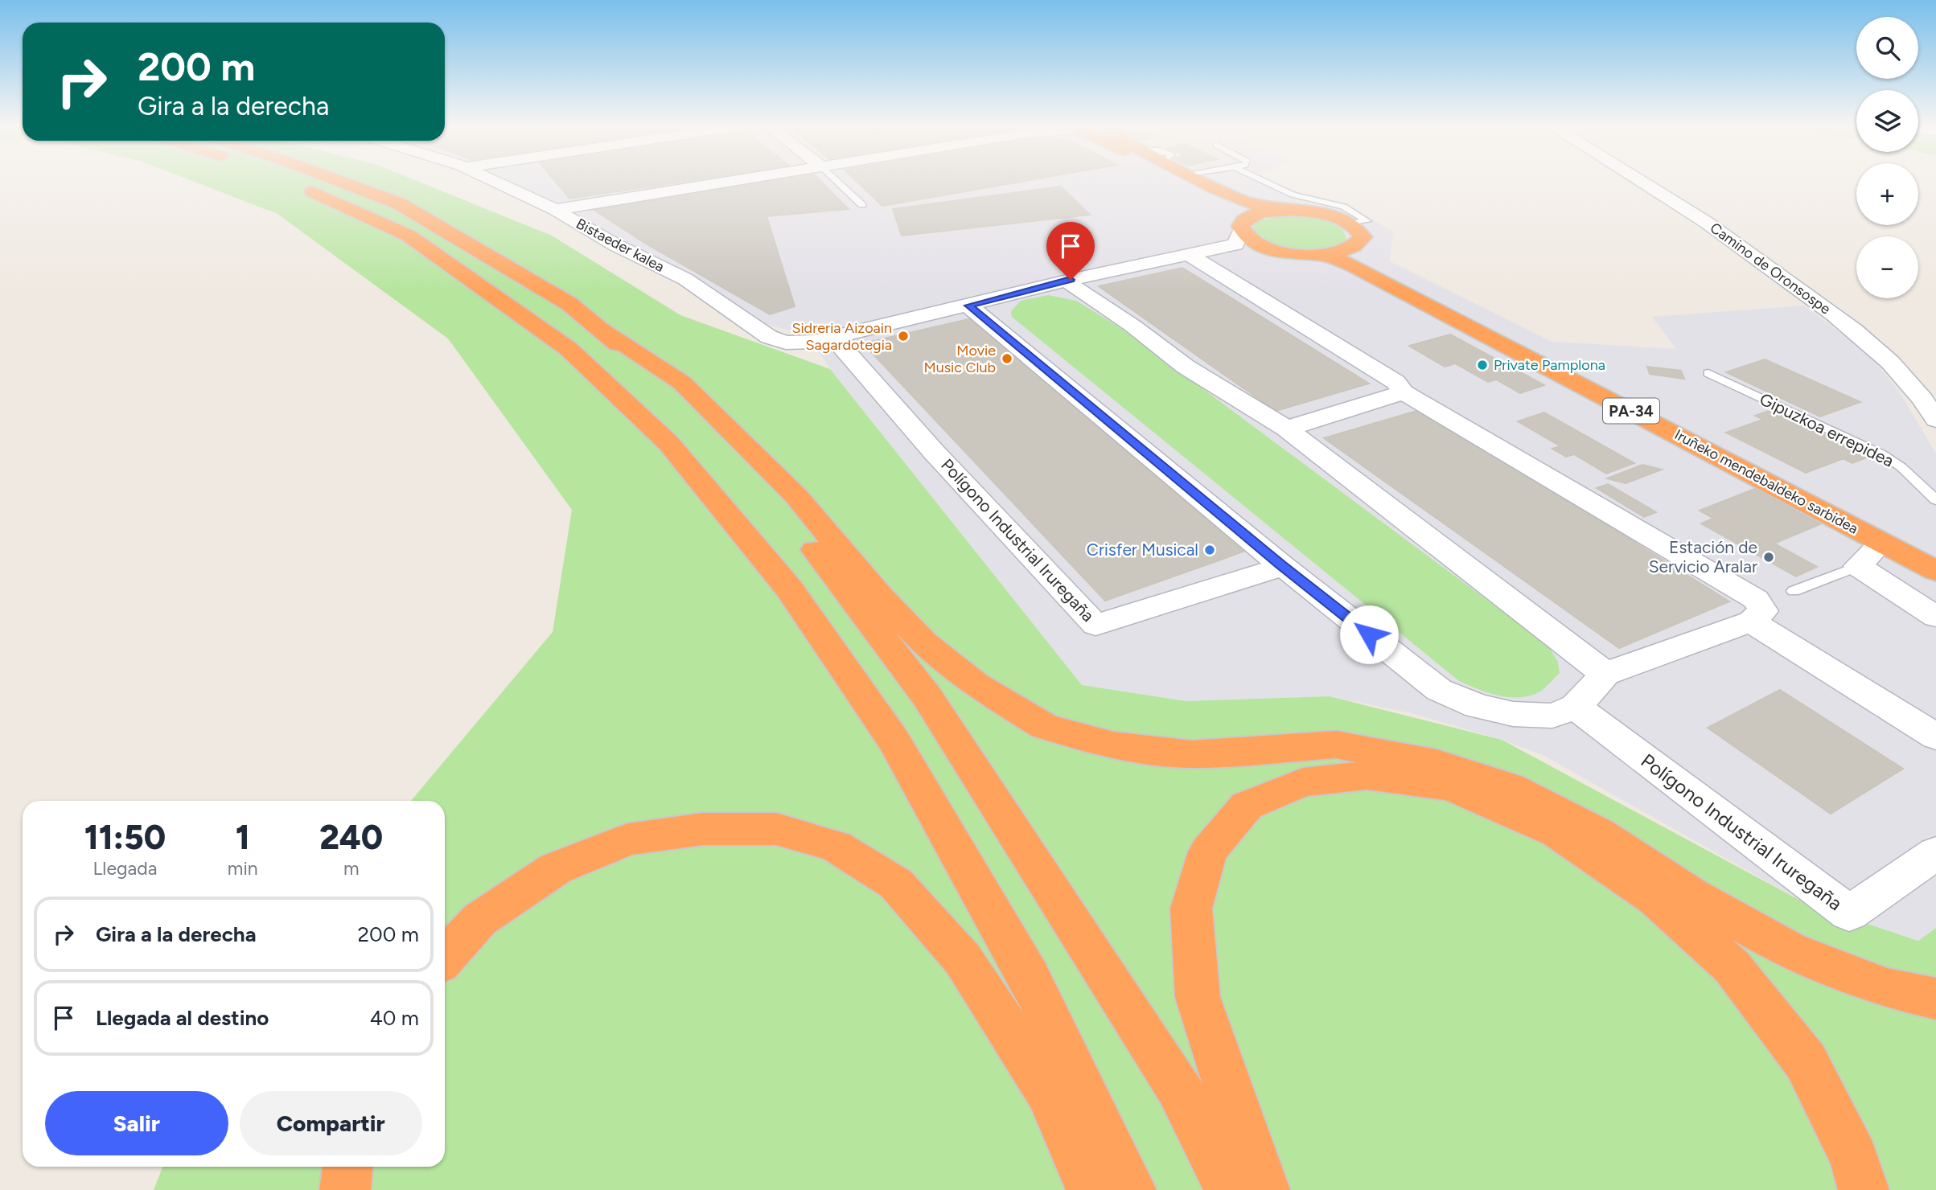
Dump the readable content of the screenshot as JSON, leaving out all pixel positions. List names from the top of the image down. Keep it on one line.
{"streets":{"highway":["PA-34","Iruñeko mendebaldeko sarbidea"],"street":["Bistaeder kalea","Camino de Oronsospe","Polígono Industrial Iruregaña"],"lane":["Gipuzkoa errepidea"]},"crossings":[["Bistaeder kalea","Polígono Industrial Iruregaña"],["PA-34","Iruñeko mendebaldeko sarbidea"]],"places":["Sidreria Aizoain Sagardotegia","Movie Music Club","Private Pamplona","Crisfer Musical","Estación de Servicio Aralar"],"page":{"map_buttons":["+","−"],"turn":["200 m","Gira a la derecha"],"eta":["11:50","Llegada","1","min","240","m"],"list":[{"name":"Gira a la derecha","value":"200 m"},{"name":"Llegada al destino","value":"40 m"}],"buttons":["Salir","Compartir"]}}
